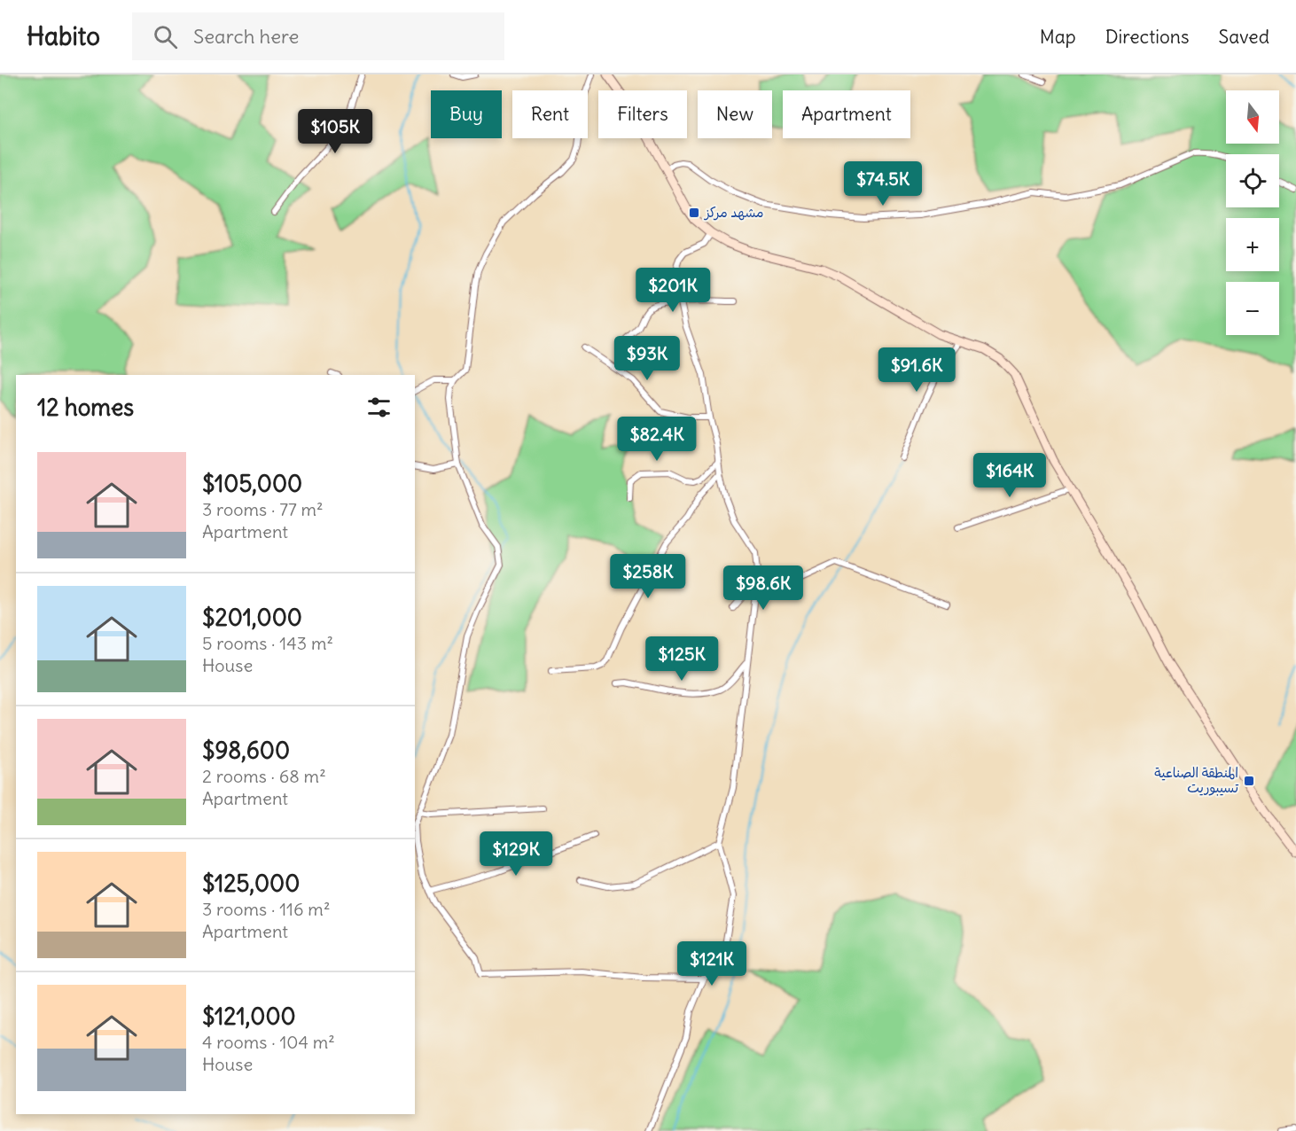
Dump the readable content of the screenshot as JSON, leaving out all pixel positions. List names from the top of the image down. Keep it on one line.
{"places":{"transit":["مشهد مركز","المنطقة الصناعية تسيبوريت"]},"north":"bottom","page":{"header":"Habito","search":"Search here","nav":["Map","Directions","Saved"],"map_buttons":["+","−"],"chip":["Buy","Rent","Filters","New","Apartment"],"price":["$105K","$74.5K","$201K","$93K","$91.6K","$82.4K","$164K","$258K","$98.6K","$125K","$129K","$121K"],"heading":"12 homes","list":[{"name":"$105,000","note":"3 rooms · 77 m² · Apartment"},{"name":"$201,000","note":"5 rooms · 143 m² · House"},{"name":"$98,600","note":"2 rooms · 68 m² · Apartment"},{"name":"$125,000","note":"3 rooms · 116 m² · Apartment"},{"name":"$121,000","note":"4 rooms · 104 m² · House"}]}}
